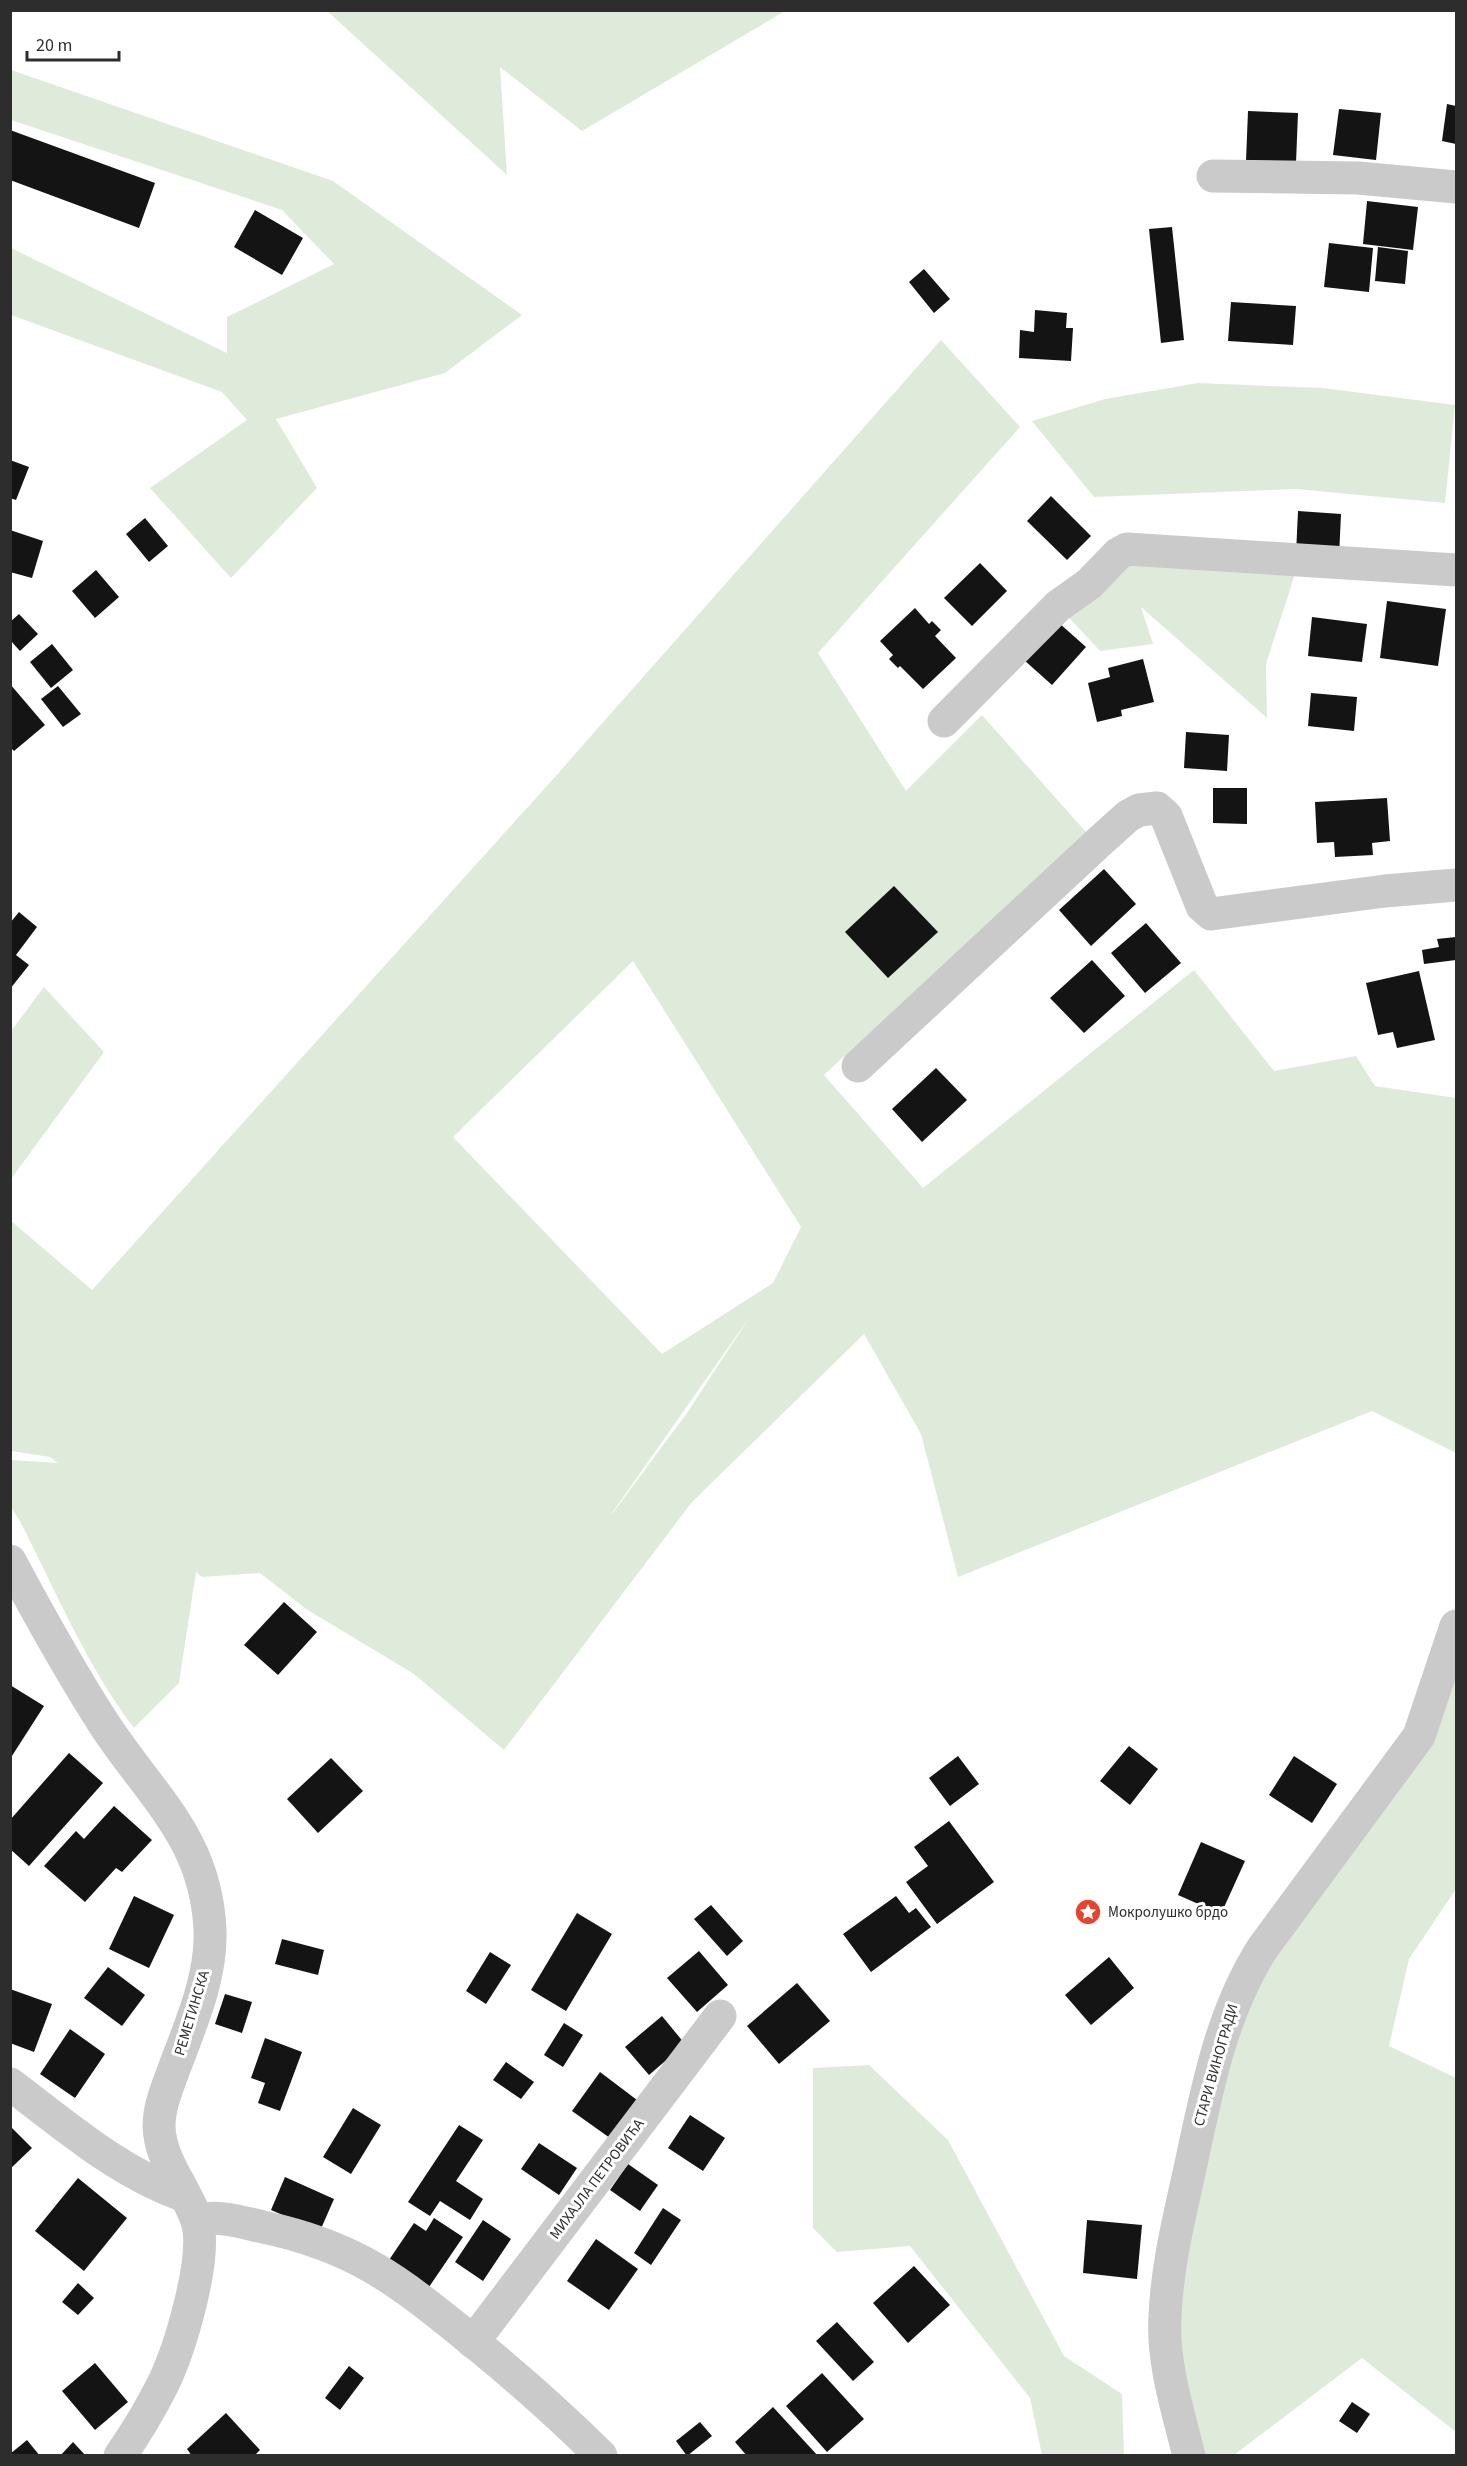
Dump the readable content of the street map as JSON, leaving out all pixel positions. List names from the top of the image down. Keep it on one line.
{"streets":{"street":["РЕМЕТИНСКА","СТАРИ ВИНОГРАДИ","МИХАЈЛА ПЕТРОВИЋА"]},"places":{"place":["Мокролушко брдо"]},"scale_bar":"20 m"}
